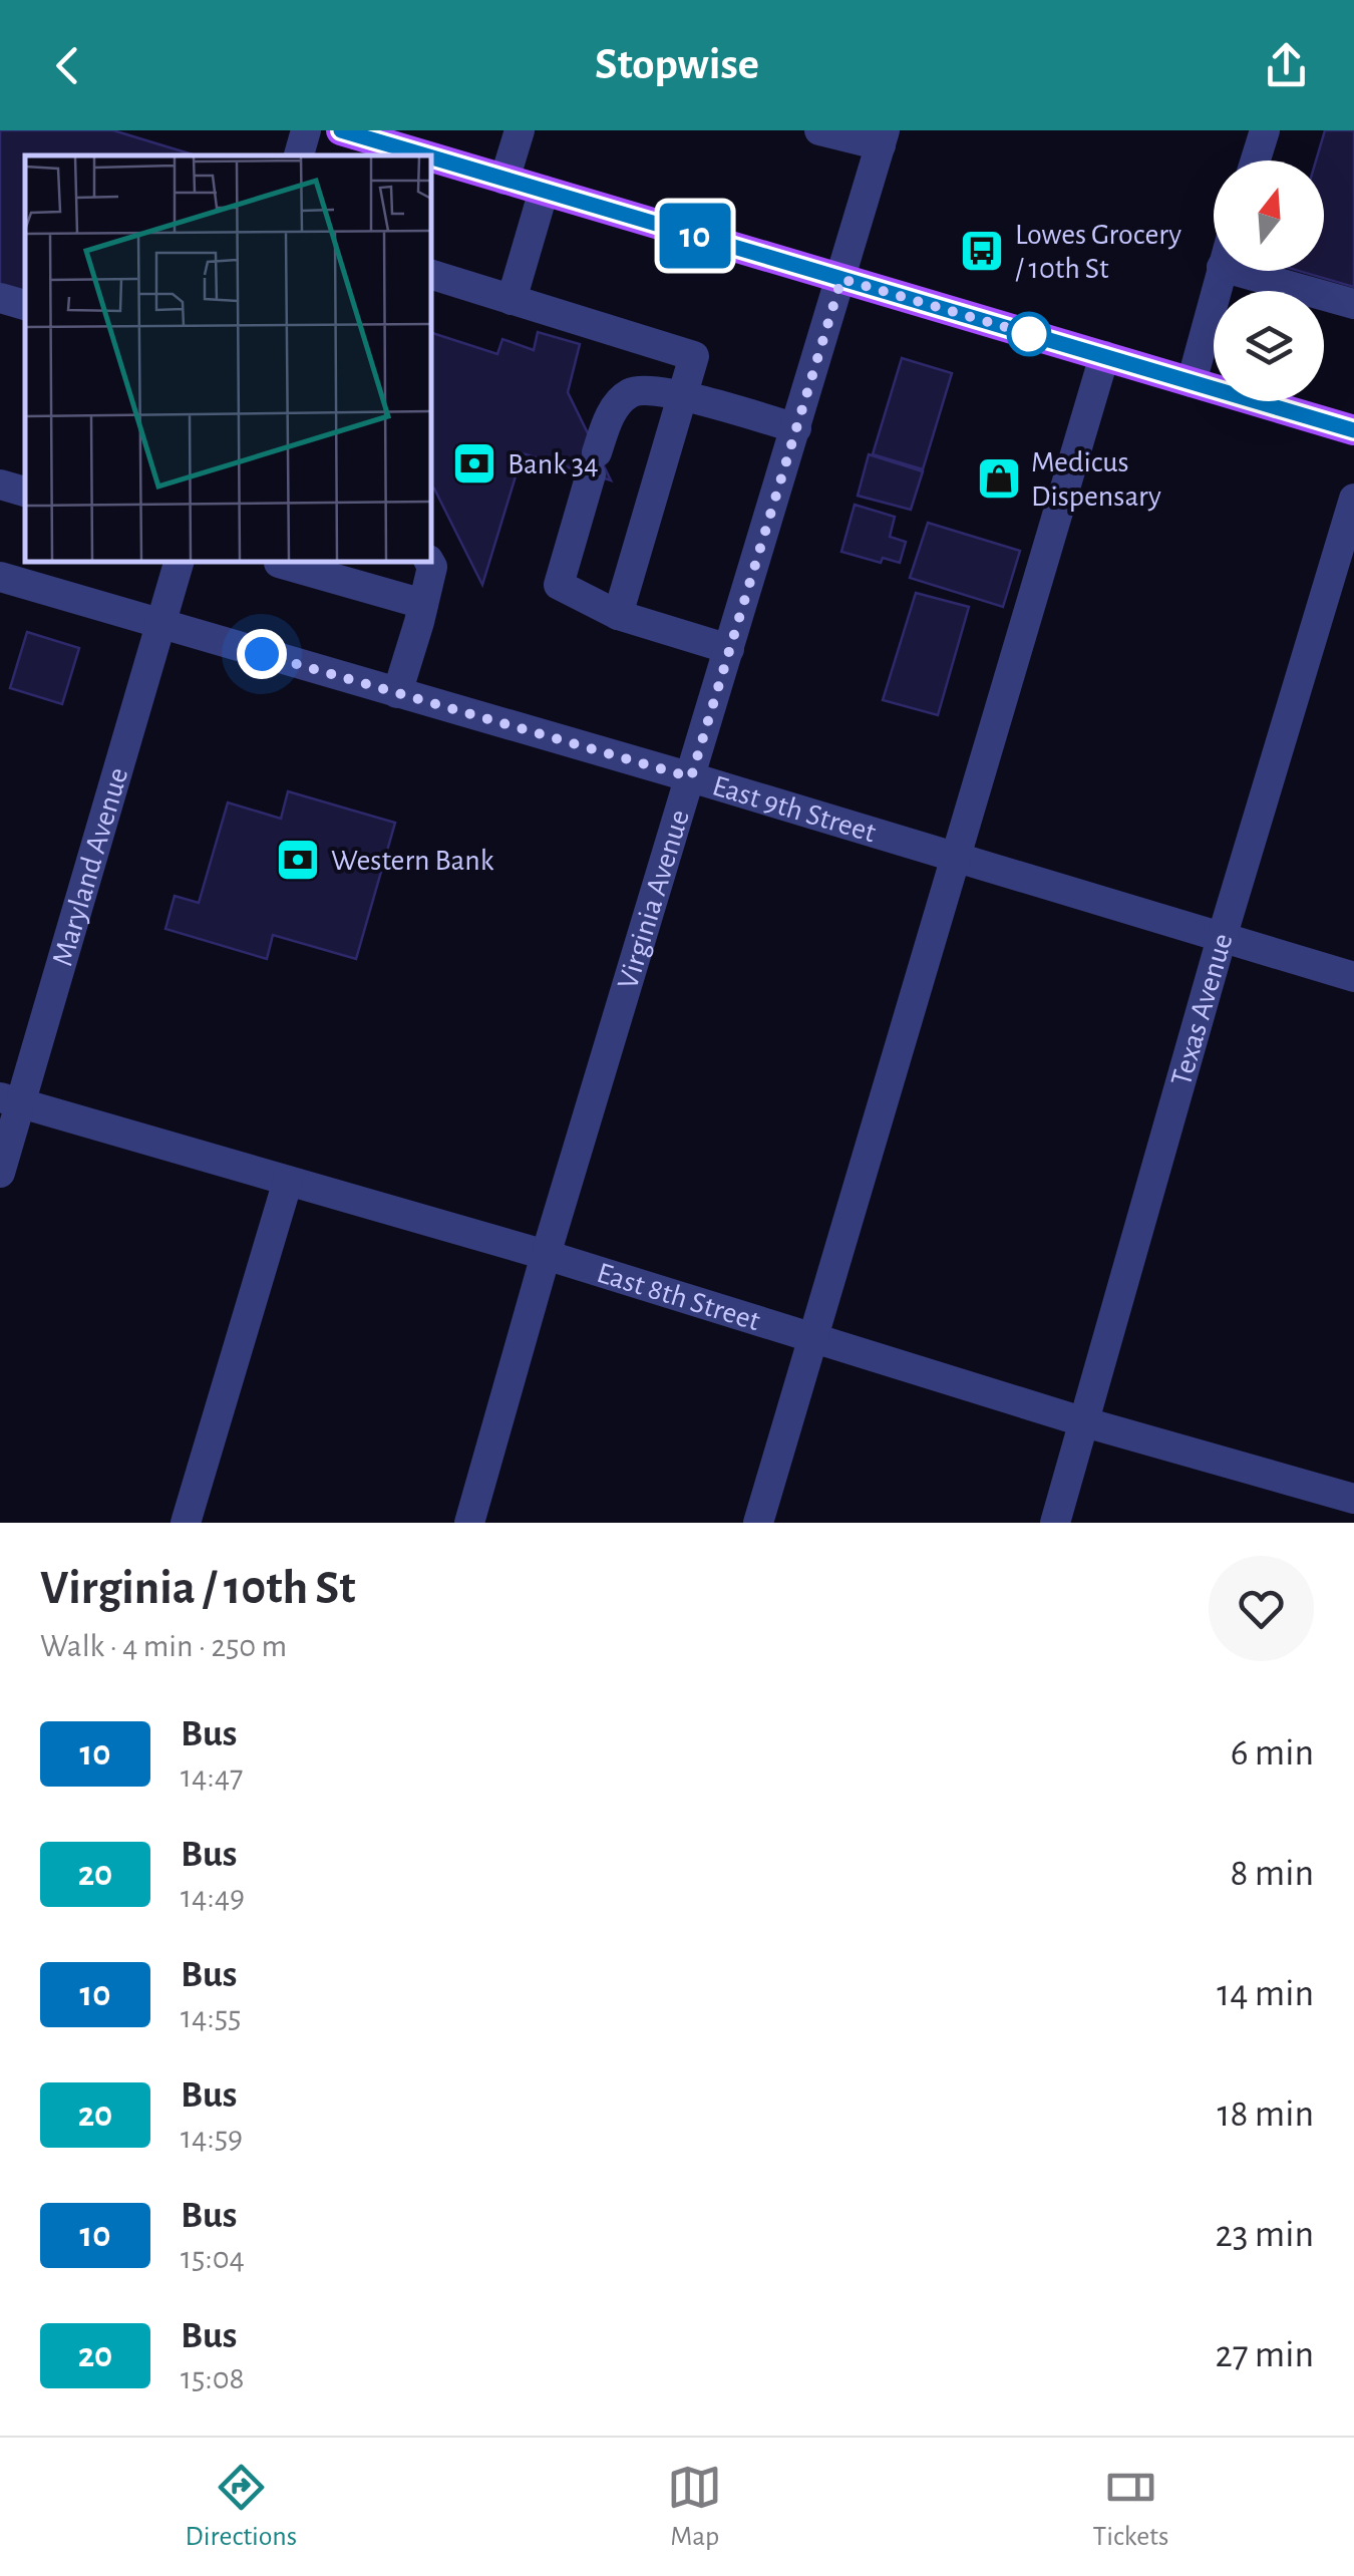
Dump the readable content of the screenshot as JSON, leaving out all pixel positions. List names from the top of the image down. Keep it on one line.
{"streets":{"street":["East 9th Street","Maryland Avenue","Virginia Avenue","Texas Avenue","East 8th Street"]},"crossings":[["East 9th Street","Maryland Avenue"],["East 9th Street","Virginia Avenue"],["East 9th Street","Texas Avenue"],["Maryland Avenue","East 8th Street"],["Virginia Avenue","East 8th Street"],["Texas Avenue","East 8th Street"]],"places":{"bus stop":["Lowes Grocery / 10th St"],"bank":["Bank 34","Western Bank"],"shop":["Medicus Dispensary"]},"lines":["bus line 10"],"north":"top","page":{"header":"Stopwise","on_map":"10","heading":["Virginia / 10th St","Walk · 4 min · 250 m"],"list":[{"mark":"10","name":"Bus","note":"14:47","value":"6 min"},{"mark":"20","name":"Bus","note":"14:49","value":"8 min"},{"mark":"10","name":"Bus","note":"14:55","value":"14 min"},{"mark":"20","name":"Bus","note":"14:59","value":"18 min"},{"mark":"10","name":"Bus","note":"15:04","value":"23 min"},{"mark":"20","name":"Bus","note":"15:08","value":"27 min"}],"tabs":["Directions","Map","Tickets"]}}
